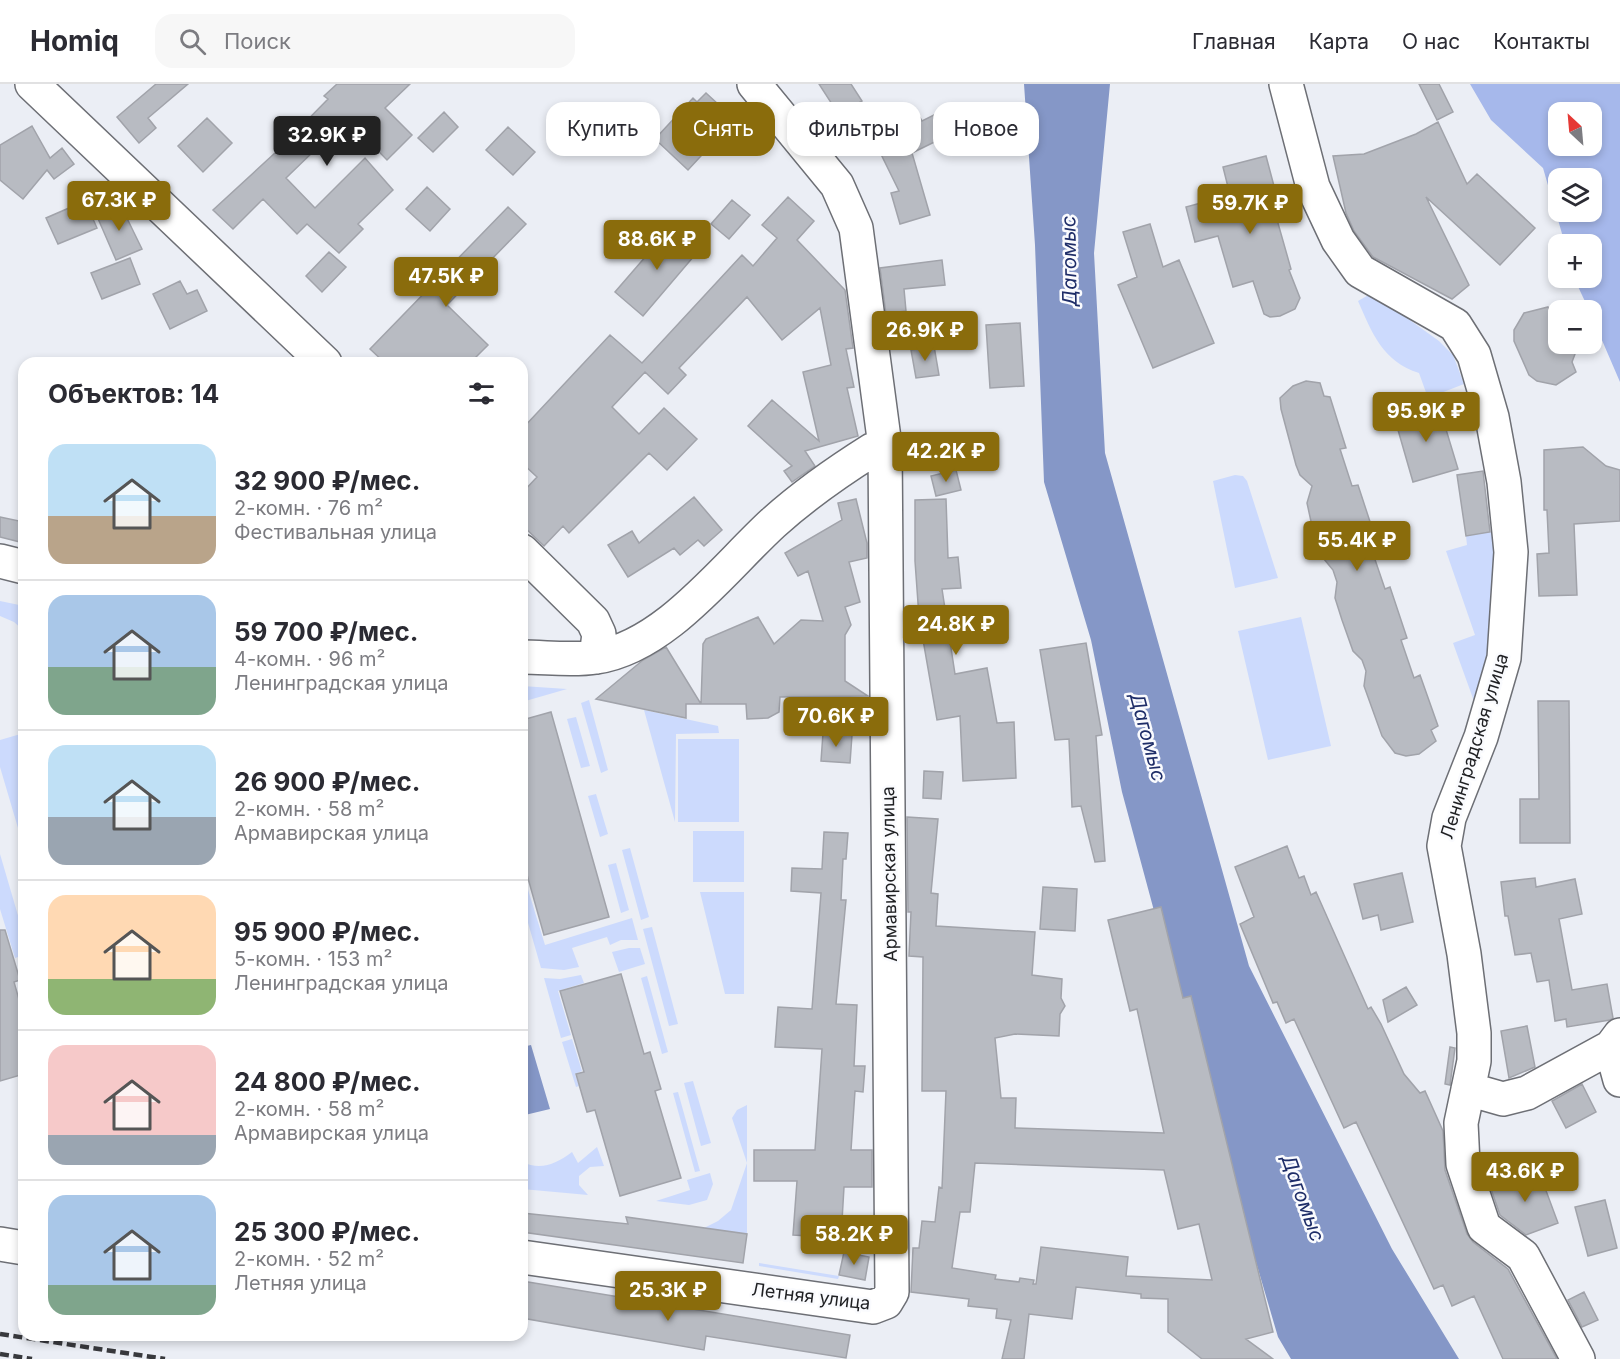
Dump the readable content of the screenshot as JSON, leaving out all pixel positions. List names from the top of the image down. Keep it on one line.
{"streets":{"street":["Ленинградская улица","Армавирская улица","Летняя улица"]},"crossings":[["Армавирская улица","Летняя улица"]],"water":["Дагомыс"],"north":"top left","page":{"header":"Homiq","search":"Поиск","nav":["Главная","Карта","О нас","Контакты"],"map_buttons":["+","−"],"chip":["Купить","Снять","Фильтры","Новое"],"price":["32.9K ₽","67.3K ₽","59.7K ₽","88.6K ₽","47.5K ₽","26.9K ₽","95.9K ₽","42.2K ₽","55.4K ₽","24.8K ₽","70.6K ₽","43.6K ₽","58.2K ₽","25.3K ₽"],"heading":"Объектов: 14","list":[{"name":"32 900 ₽/мес.","note":"2-комн. · 76 m² · Фестивальная улица"},{"name":"59 700 ₽/мес.","note":"4-комн. · 96 m² · Ленинградская улица"},{"name":"26 900 ₽/мес.","note":"2-комн. · 58 m² · Армавирская улица"},{"name":"95 900 ₽/мес.","note":"5-комн. · 153 m² · Ленинградская улица"},{"name":"24 800 ₽/мес.","note":"2-комн. · 58 m² · Армавирская улица"},{"name":"25 300 ₽/мес.","note":"2-комн. · 52 m² · Летняя улица"}]}}
